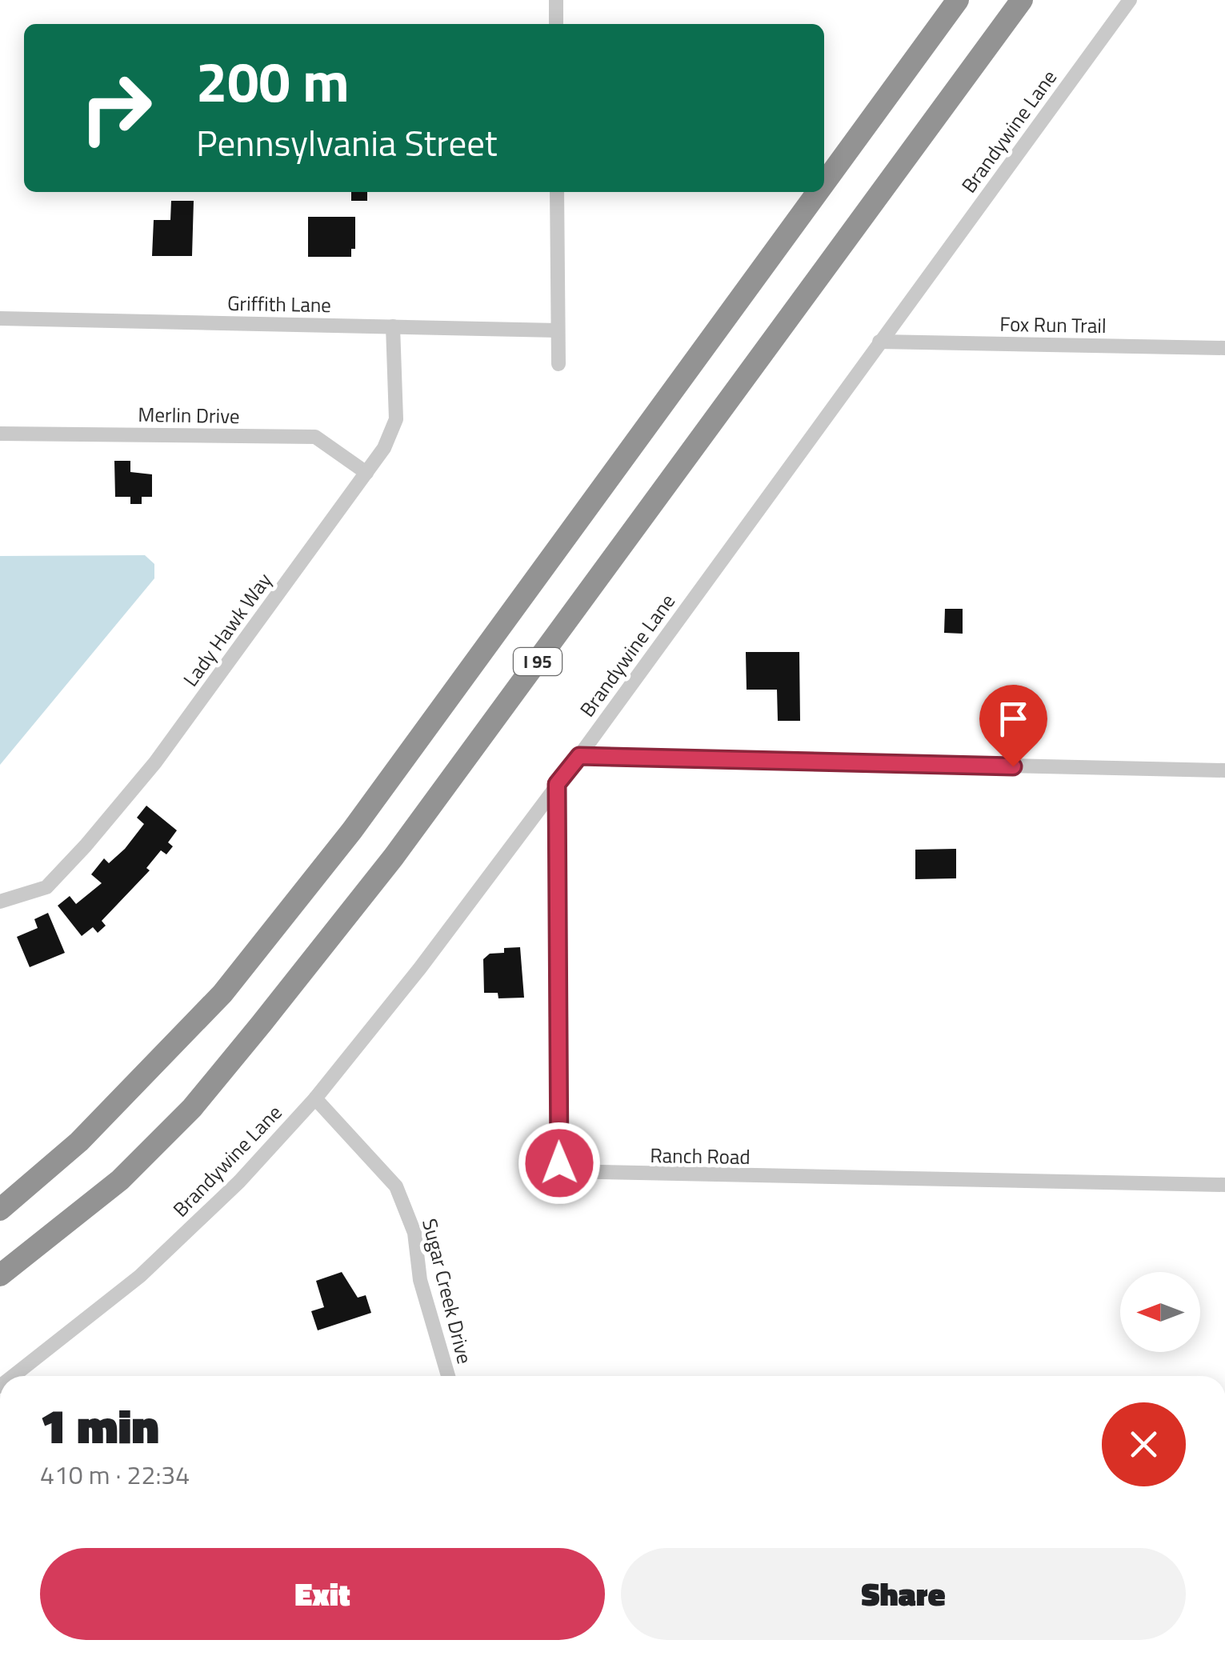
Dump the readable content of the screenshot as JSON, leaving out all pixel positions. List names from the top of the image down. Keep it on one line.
{"streets":{"highway":["I 95"],"street":["Brandywine Lane","Griffith Lane","Fox Run Trail","Merlin Drive","Lady Hawk Way","Ranch Road","Sugar Creek Drive"]},"crossings":[["Brandywine Lane","Fox Run Trail"],["Brandywine Lane","Ranch Road"],["Brandywine Lane","Sugar Creek Drive"],["Griffith Lane","Lady Hawk Way"],["Merlin Drive","Lady Hawk Way"]],"north":"left","page":{"turn":["200 m","Pennsylvania Street"],"heading":["1 min","410 m · 22:34"],"buttons":["Exit","Share"]}}
